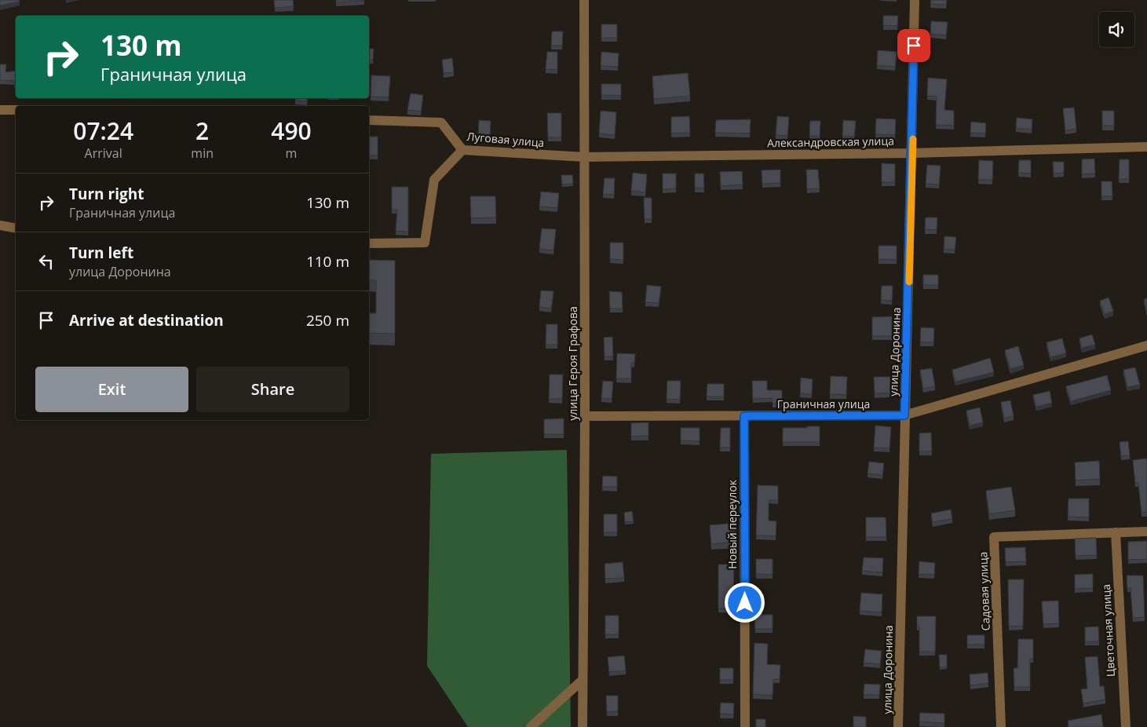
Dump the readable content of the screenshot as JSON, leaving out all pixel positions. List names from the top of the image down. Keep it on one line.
{"streets":{"street":["Луговая улица","Александровская улица","улица Доронина","улица Героя Графова","Граничная улица","Новый переулок","Садовая улица","Цветочная улица"]},"crossings":[["Луговая улица","Александровская улица"],["Луговая улица","улица Героя Графова"],["Александровская улица","улица Доронина"],["Александровская улица","улица Героя Графова"],["улица Доронина","Граничная улица"],["улица Героя Графова","Граничная улица"],["Граничная улица","Новый переулок"],["Садовая улица","Цветочная улица"]],"page":{"turn":["130 m","Граничная улица"],"eta":["07:24","Arrival","2","min","490","m"],"list":[{"name":"Turn right","note":"Граничная улица","value":"130 m"},{"name":"Turn left","note":"улица Доронина","value":"110 m"},{"name":"Arrive at destination","value":"250 m"}],"buttons":["Exit","Share"]}}
